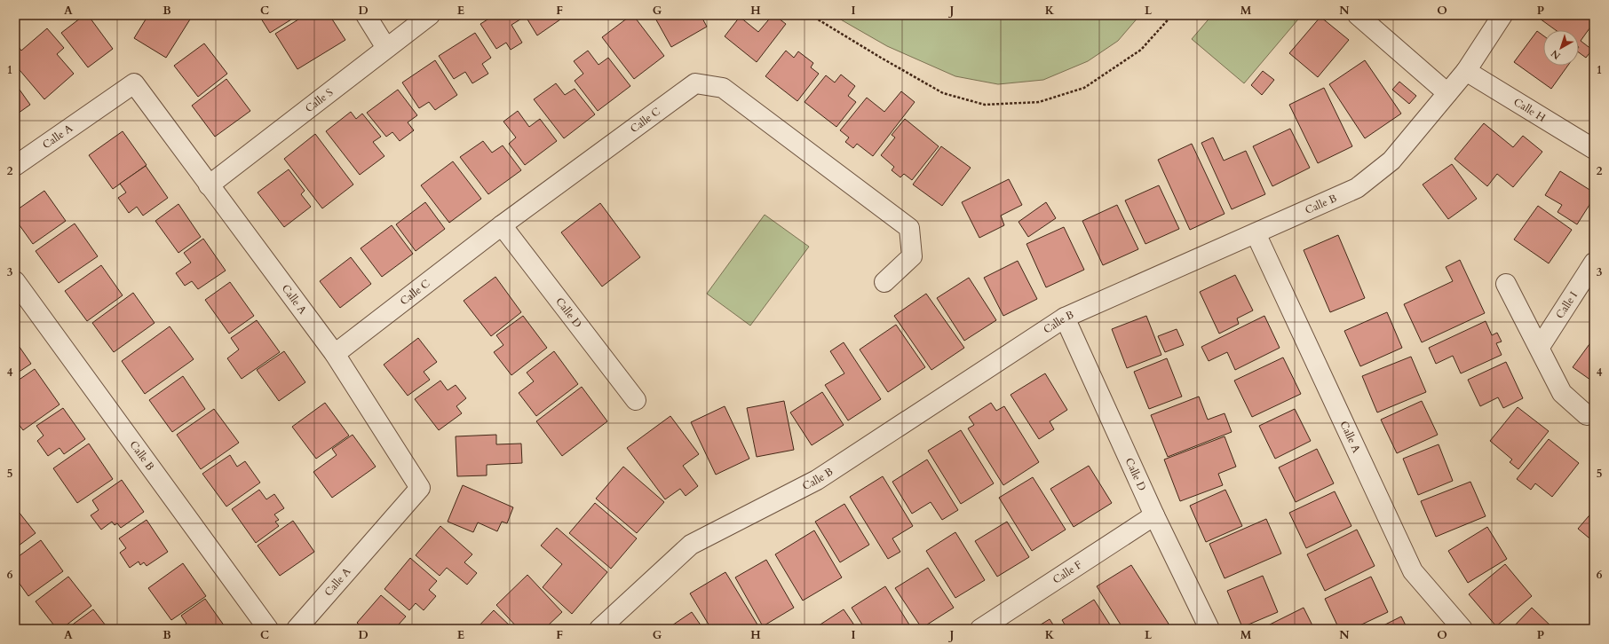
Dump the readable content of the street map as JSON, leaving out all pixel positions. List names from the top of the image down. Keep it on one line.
{"streets":{"street":["Calle S","Calle H","Calle C","Calle A","Calle B","Calle I","Calle D","Calle F"]},"crossings":[["Calle S","Calle A"],["Calle H","Calle B"],["Calle C","Calle A"],["Calle C","Calle D"],["Calle A","Calle B"],["Calle B","Calle D"],["Calle D","Calle F"]],"north":"bottom left","grid":{"columns":["A","B","C","D","E","F","G","H","I","J","K","L","M","N","O","P"],"rows":["1","2","3","4","5","6"]}}
